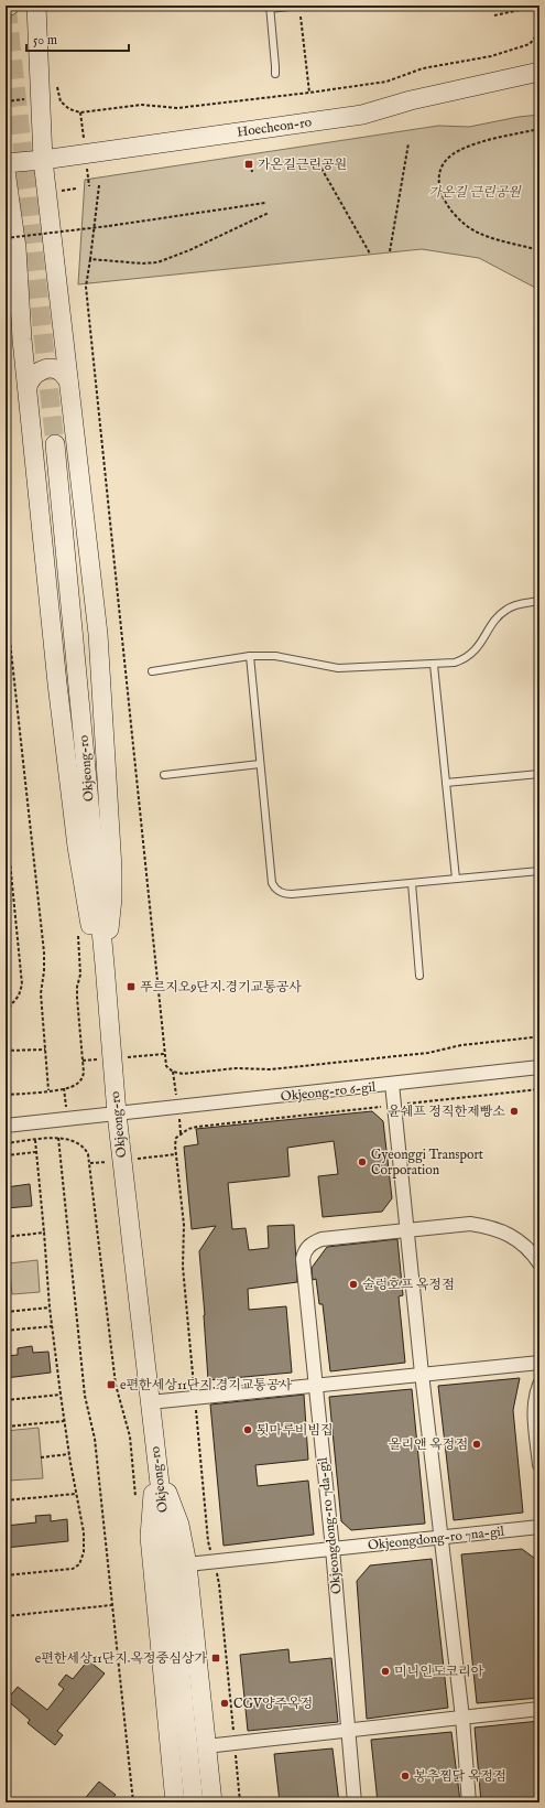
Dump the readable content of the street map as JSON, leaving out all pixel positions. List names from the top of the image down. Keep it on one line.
{"streets":{"main road":["Hoecheon-ro","Okjeong-ro"],"street":["Okjeong-ro 6-gil","Okjeongdong-ro 7da-gil","Okjeongdong-ro 7na-gil"]},"crossings":[["Okjeong-ro","Okjeong-ro 6-gil"],["Okjeongdong-ro 7da-gil","Okjeongdong-ro 7na-gil"]],"parks":["가온길 근린공원"],"places":{"transit":["가온길근린공원","푸르지오9단지.경기교통공사","e편한세상11단지.경기교통공사","e편한세상11단지.옥정중심상가"],"other":["윤쉐프 정직한제빵소","Gyeonggi Transport Corporation","술렁호프 옥정점","툇마루비빔집","올리앤 옥정점","미니인도코리아","CGV양주옥정","봉추찜닭 옥정점"]},"scale_bar":"50 m"}
